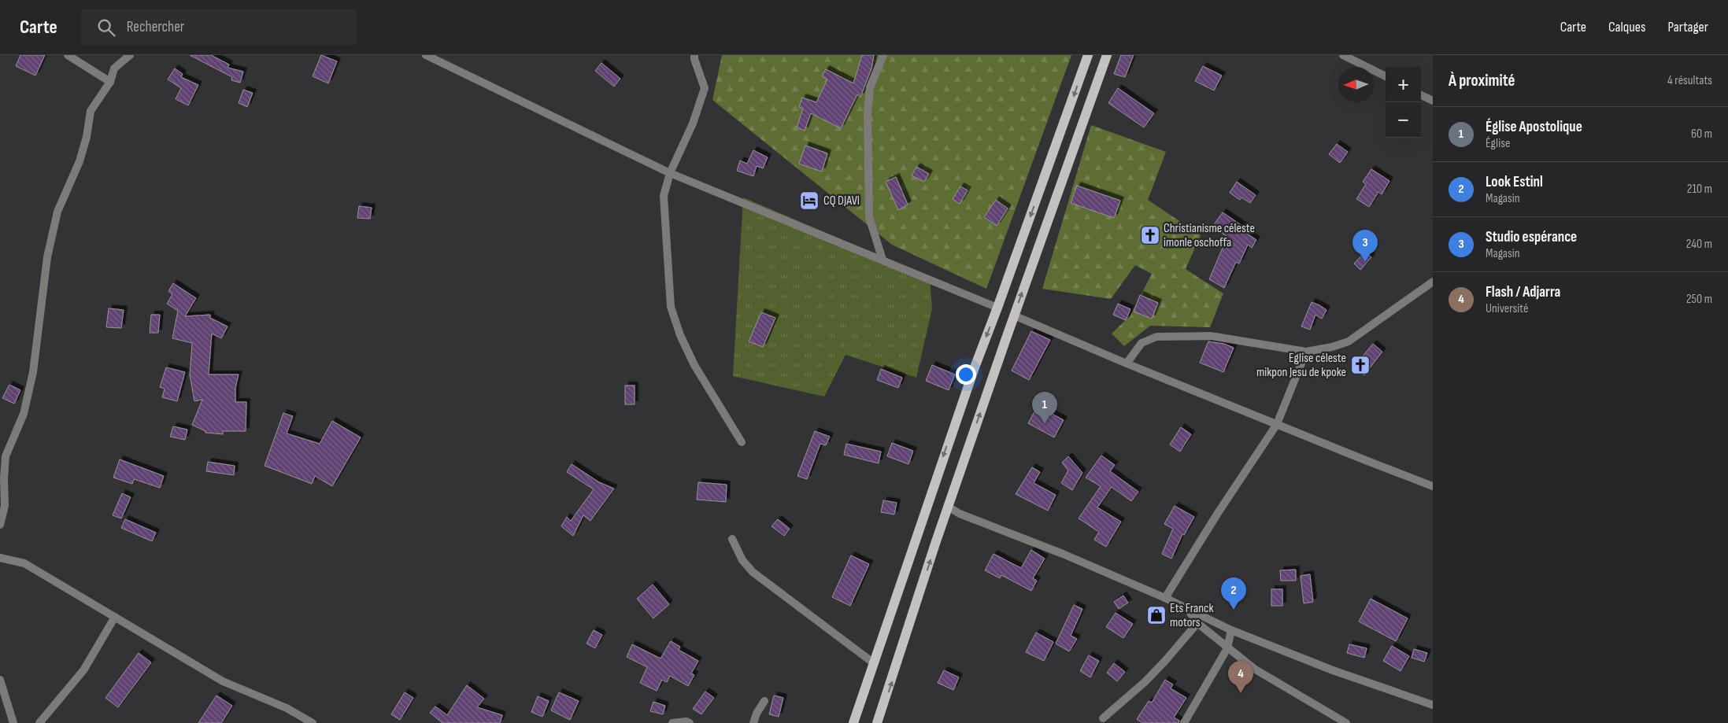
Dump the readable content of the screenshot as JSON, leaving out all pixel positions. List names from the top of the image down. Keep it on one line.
{"places":{"hotel":["CQ DJAVI"],"church":["Christianisme céleste imonle oschoffa","Eglise céleste mikpon Jesu de kpoke"],"shop":["Ets Franck motors"]},"north":"left","page":{"header":"Carte","search":"Rechercher","nav":["Carte","Calques","Partager"],"heading":["À proximité","4 résultats"],"map_buttons":["+","−"],"list":[{"mark":"1","name":"Église Apostolique","note":"Église","value":"60 m"},{"mark":"2","name":"Look Estinl","note":"Magasin","value":"210 m"},{"mark":"3","name":"Studio espérance","note":"Magasin","value":"240 m"},{"mark":"4","name":"Flash / Adjarra","note":"Université","value":"250 m"}],"pins":["3","1","2","4"]}}
